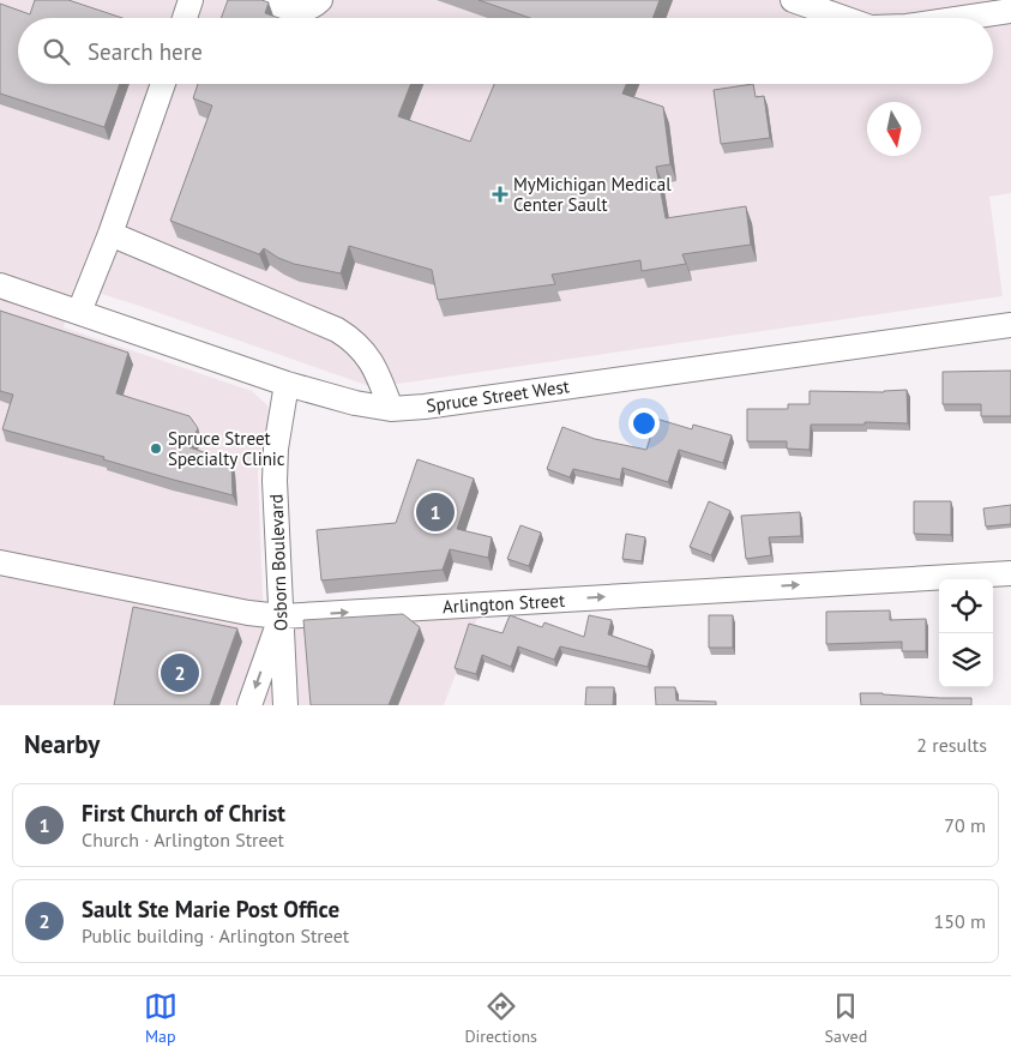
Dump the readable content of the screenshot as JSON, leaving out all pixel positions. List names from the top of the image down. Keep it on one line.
{"streets":{"street":["Spruce Street West","Osborn Boulevard","Arlington Street"]},"crossings":[["Spruce Street West","Osborn Boulevard"],["Osborn Boulevard","Arlington Street"]],"one_way":["Arlington Street"],"places":{"health":["MyMichigan Medical Center Sault"],"other":["Spruce Street Specialty Clinic"]},"north":"bottom","page":{"search":"Search here","pins":["1","2"],"heading":["Nearby","2 results"],"list":[{"mark":"1","name":"First Church of Christ","note":"Church · Arlington Street","value":"70 m"},{"mark":"2","name":"Sault Ste Marie Post Office","note":"Public building · Arlington Street","value":"150 m"}],"nav":["Map","Directions","Saved"]}}
